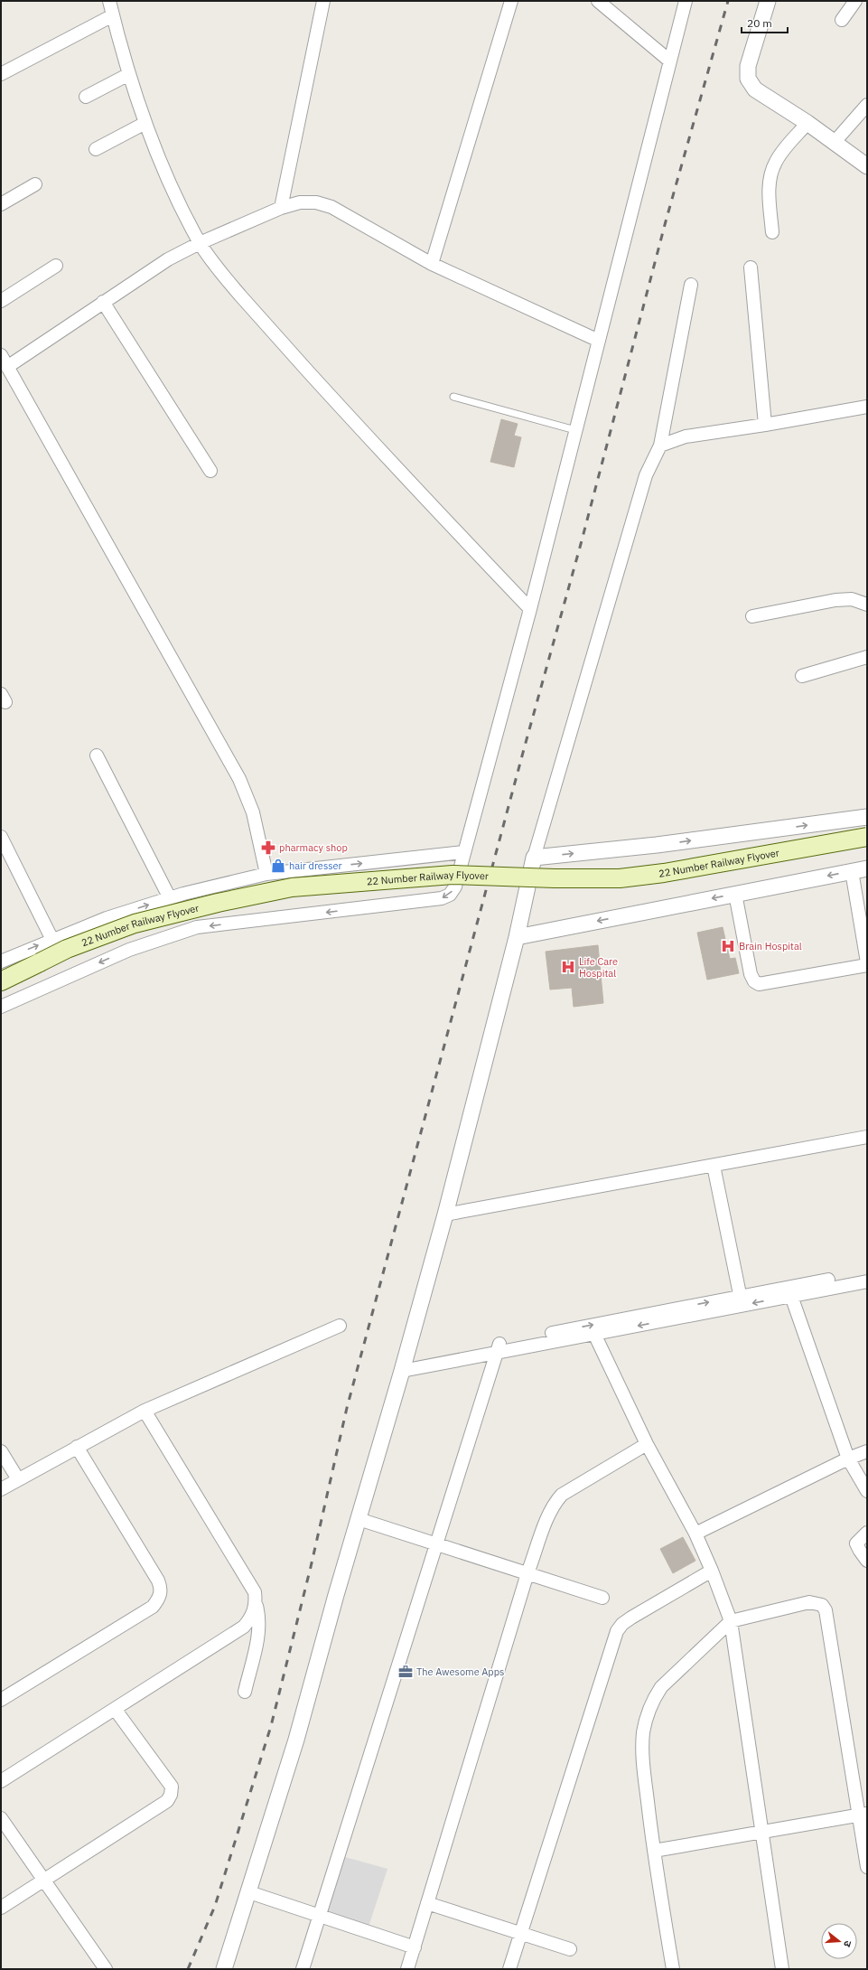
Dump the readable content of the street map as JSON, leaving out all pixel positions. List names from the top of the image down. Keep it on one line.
{"streets":{"main road":["22 Number Railway Flyover"]},"places":{"pharmacy":["pharmacy shop"],"shop":["hair dresser"],"hospital":["Brain Hospital","Life Care Hospital"],"office":["The Awesome Apps"]},"scale_bar":"20 m","north":"right"}
